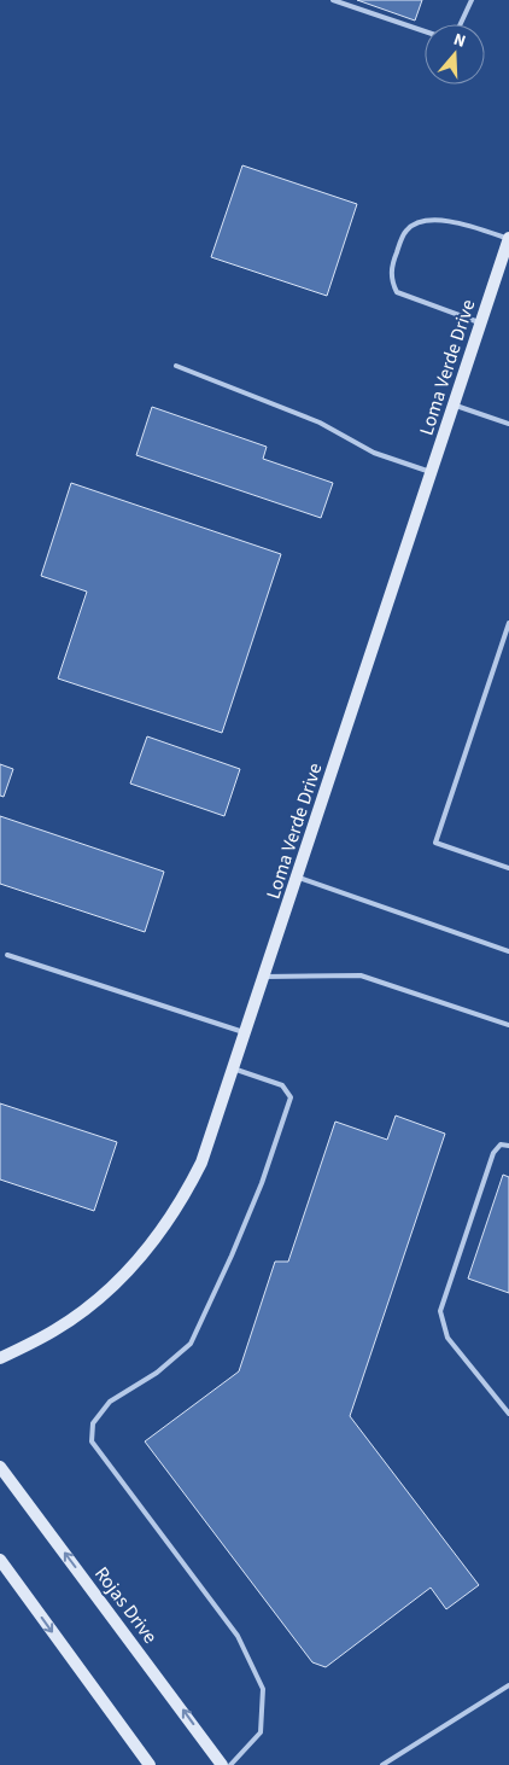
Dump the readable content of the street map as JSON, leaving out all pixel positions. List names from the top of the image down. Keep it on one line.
{"streets":{"street":["Loma Verde Drive","Rojas Drive"]},"north":"top"}
